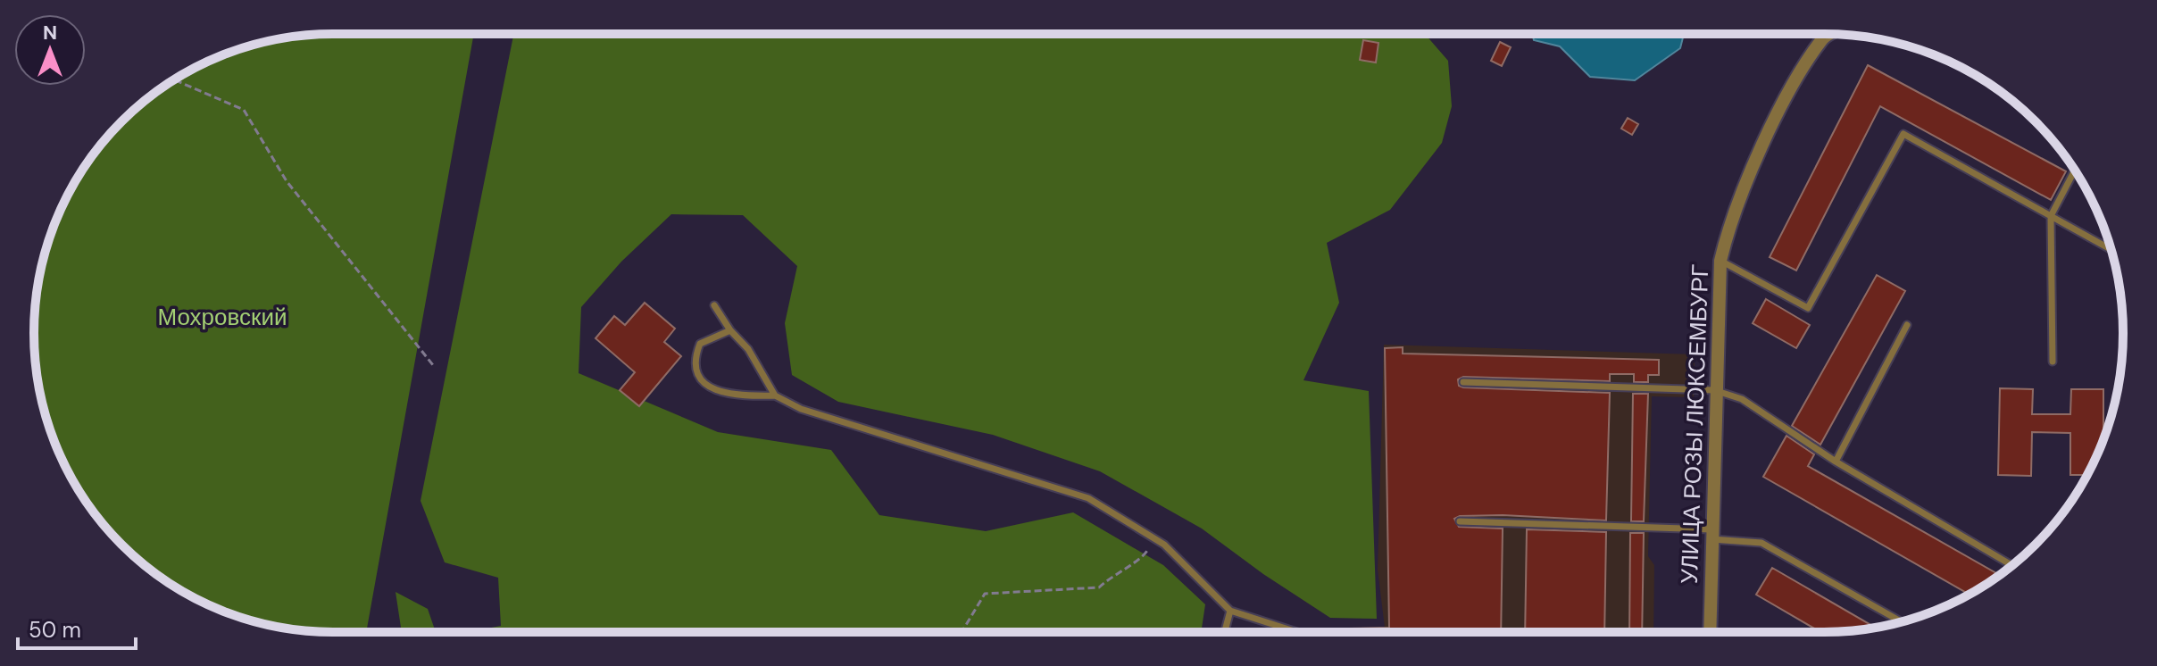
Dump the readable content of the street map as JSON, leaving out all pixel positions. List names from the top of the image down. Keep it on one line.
{"streets":{"street":["УЛИЦА РОЗЫ ЛЮКСЕМБУРГ"]},"parks":["Мохровский"],"scale_bar":"50 m","north":"top"}
